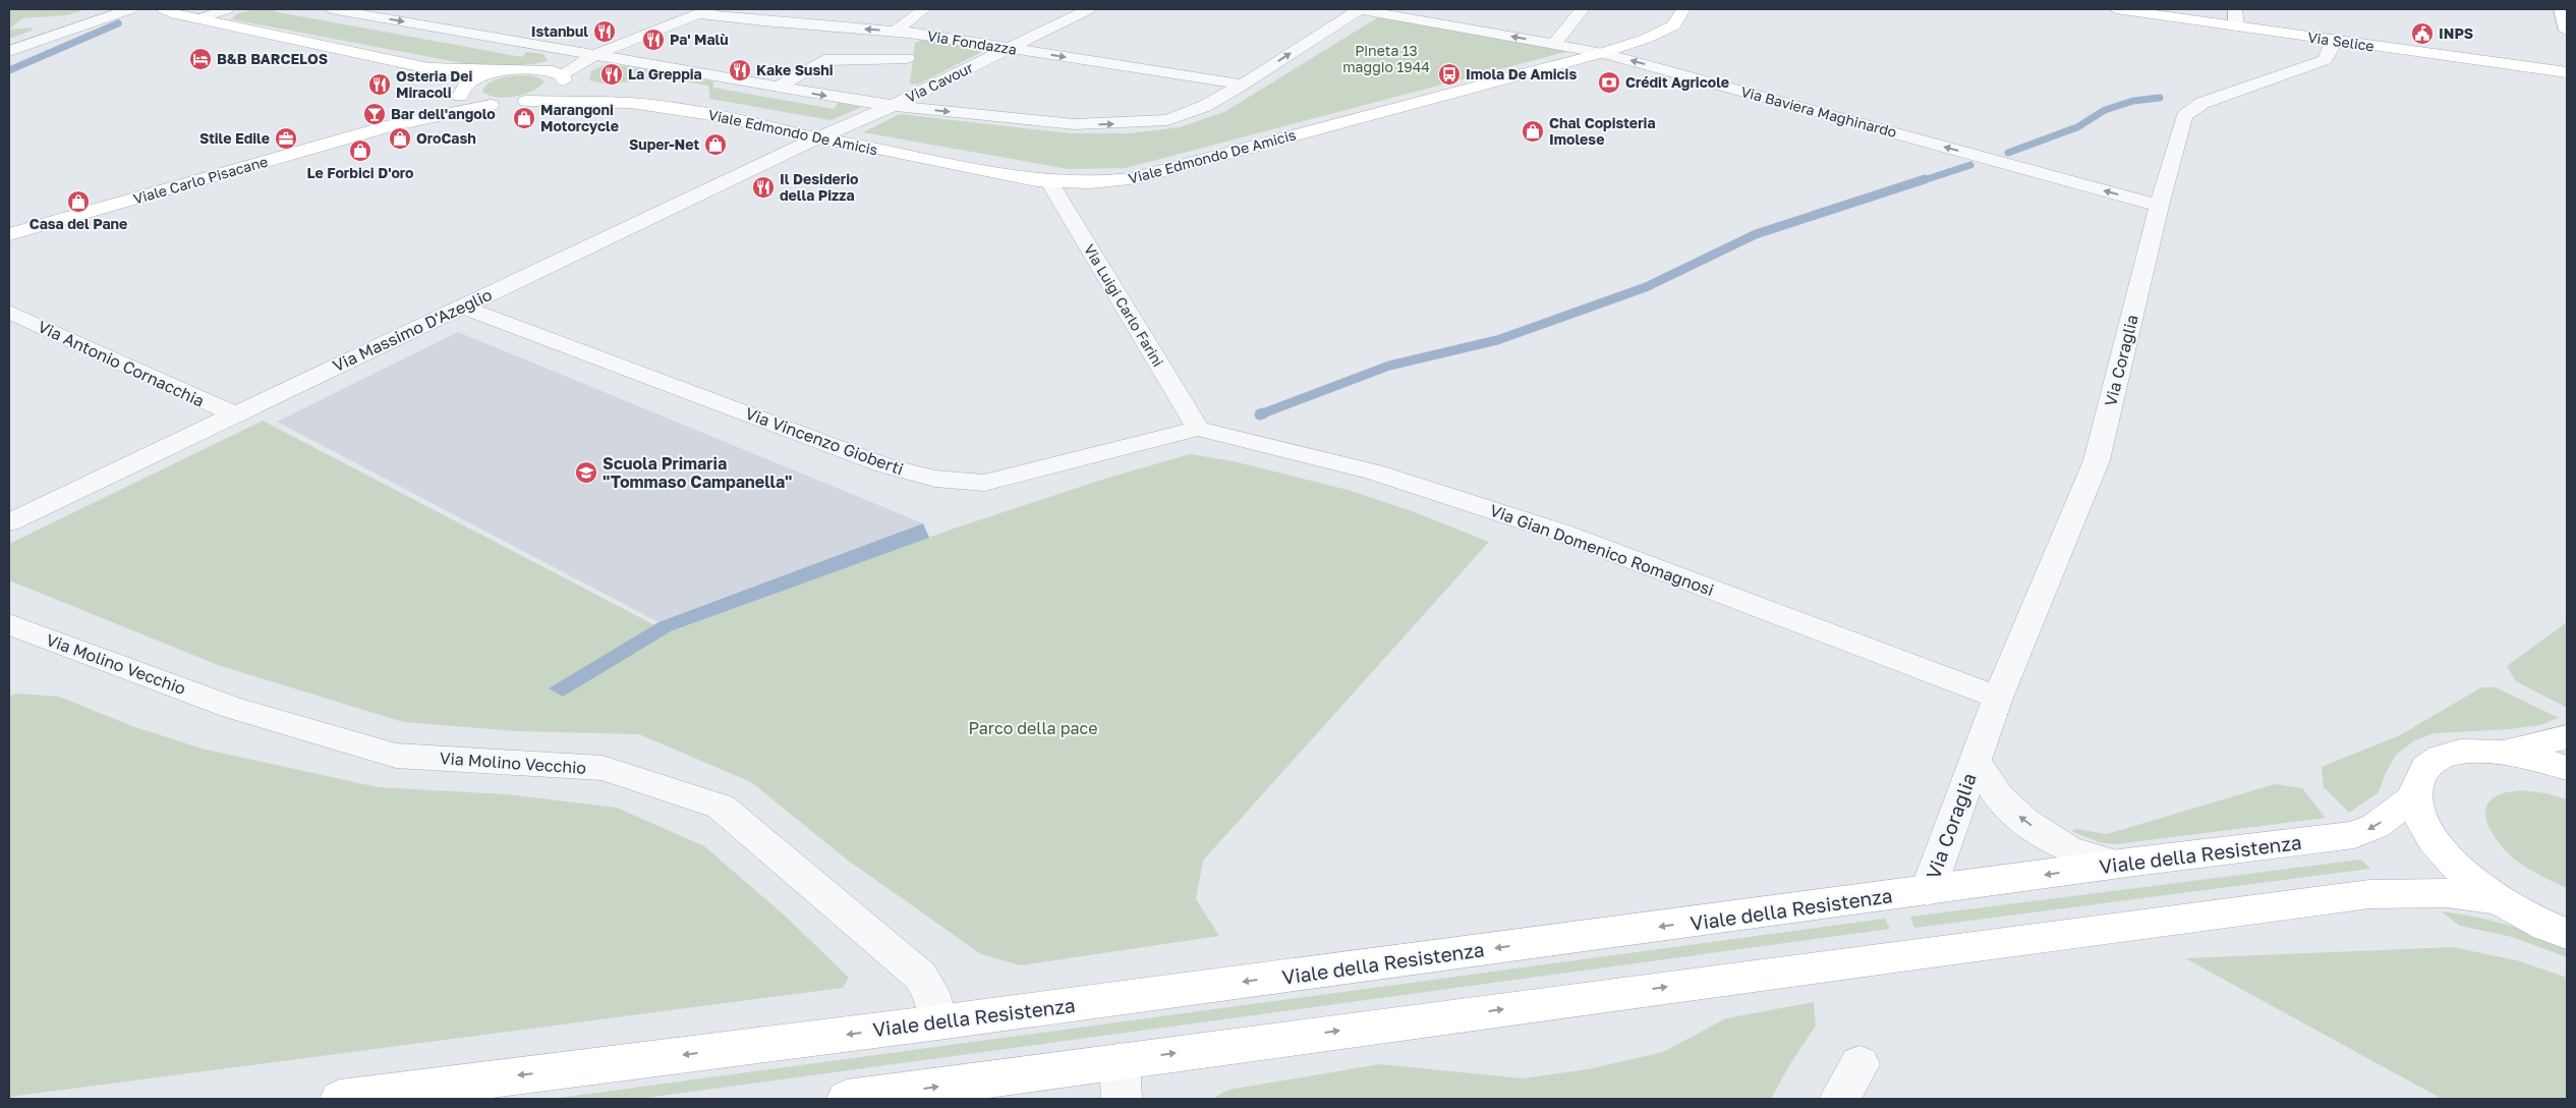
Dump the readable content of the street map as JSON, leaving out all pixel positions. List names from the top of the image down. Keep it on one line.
{"streets":{"street":["Via Selice","Via Fondazza","Via Cavour","Via Baviera Maghinardo","Viale Edmondo De Amicis","Viale Carlo Pisacane","Via Luigi Carlo Farini","Via Massimo D'Azeglio","Via Coraglia","Via Antonio Cornacchia","Via Vincenzo Gioberti","Via Gian Domenico Romagnosi","Via Molino Vecchio","Viale della Resistenza"]},"crossings":[["Via Selice","Via Coraglia"],["Via Fondazza","Via Cavour"],["Via Cavour","Viale Edmondo De Amicis"],["Via Cavour","Via Massimo D'Azeglio"],["Via Baviera Maghinardo","Viale Edmondo De Amicis"],["Via Baviera Maghinardo","Via Coraglia"],["Viale Edmondo De Amicis","Viale Carlo Pisacane"],["Viale Edmondo De Amicis","Via Luigi Carlo Farini"],["Viale Edmondo De Amicis","Via Massimo D'Azeglio"],["Via Luigi Carlo Farini","Via Vincenzo Gioberti"],["Via Luigi Carlo Farini","Via Gian Domenico Romagnosi"],["Via Massimo D'Azeglio","Via Antonio Cornacchia"],["Via Massimo D'Azeglio","Via Vincenzo Gioberti"],["Via Coraglia","Via Gian Domenico Romagnosi"],["Via Coraglia","Viale della Resistenza"],["Via Vincenzo Gioberti","Via Gian Domenico Romagnosi"],["Via Molino Vecchio","Viale della Resistenza"]],"one_way":["Via Baviera Maghinardo"],"parks":["Pineta 13 maggio 1944","Parco della pace"],"places":{"restaurant":["Istanbul","Pa' Malù","Kake Sushi","La Greppia","Osteria Dei Miracoli","Il Desiderio della Pizza"],"public building":["INPS"],"hotel":["B&B BARCELOS"],"bus stop":["Imola De Amicis"],"bank":["Crédit Agricole"],"bar":["Bar dell'angolo"],"shop":["Marangoni Motorcycle","Chal Copisteria Imolese","OroCash","Super-Net","Le Forbici D'oro","Casa del Pane"],"office":["Stile Edile"],"school or university":["Scuola Primaria \"Tommaso Campanella\""]}}
